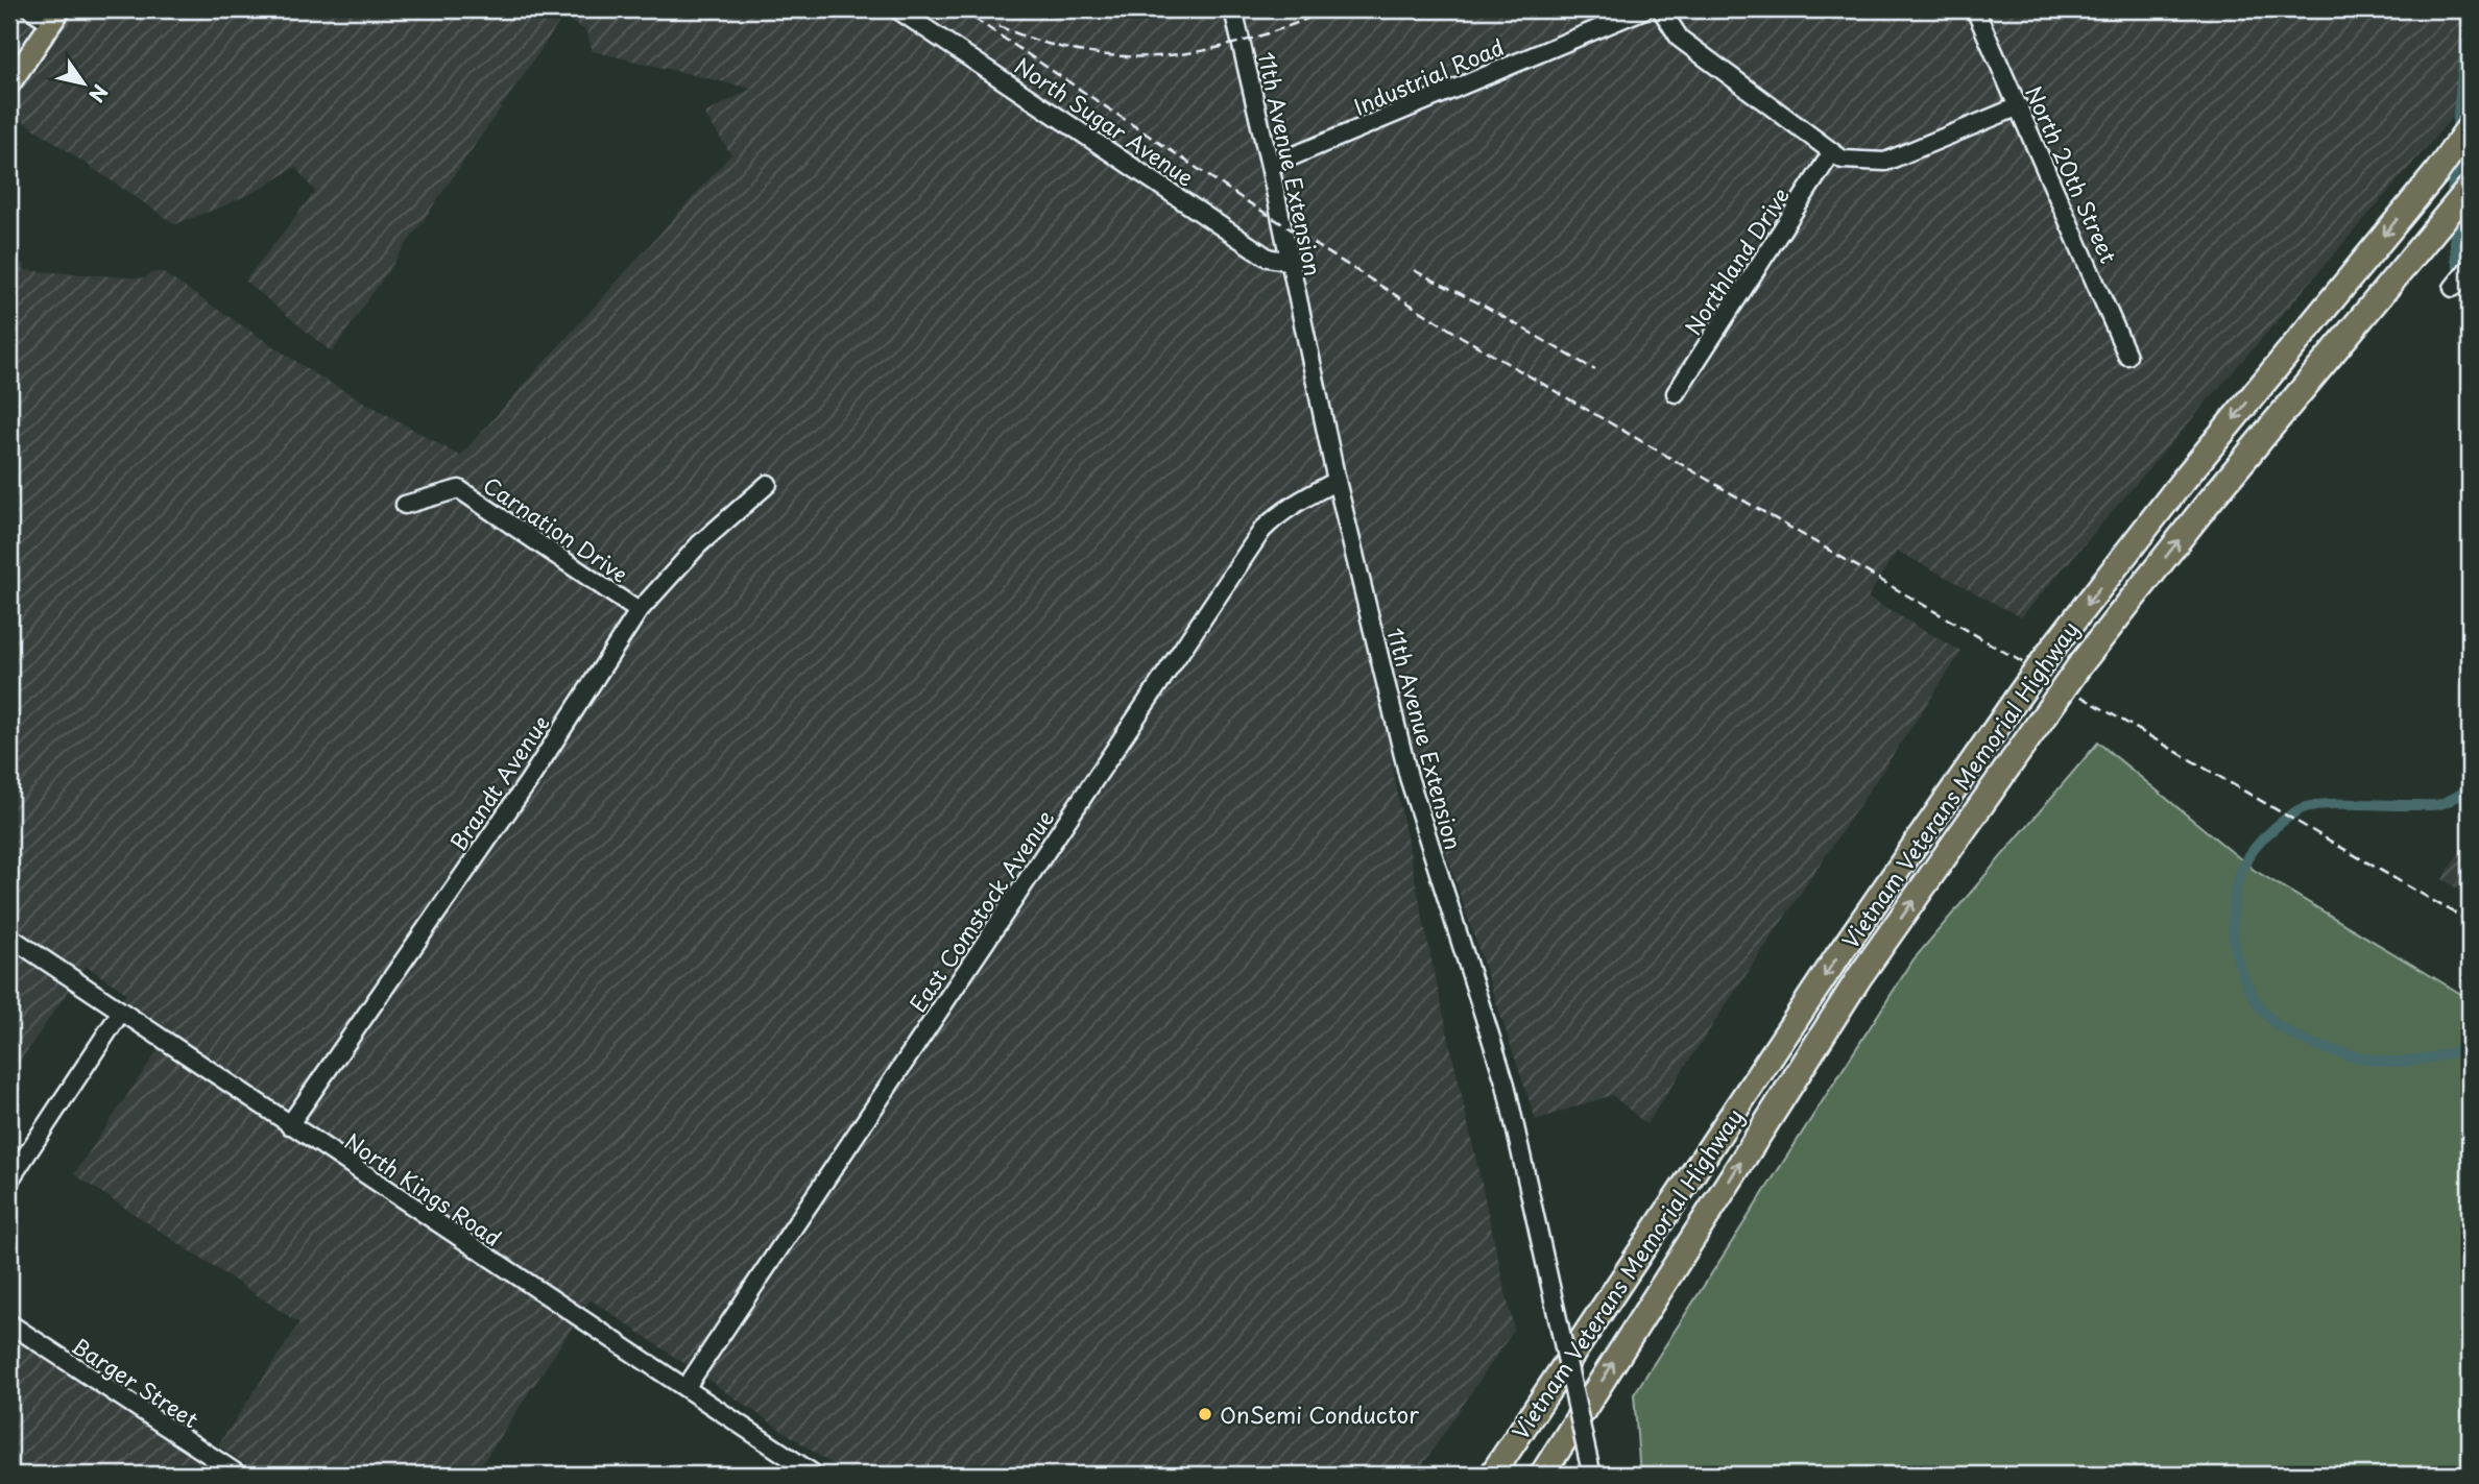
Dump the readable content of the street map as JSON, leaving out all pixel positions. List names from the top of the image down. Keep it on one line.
{"streets":{"highway":["Vietnam Veterans Memorial Highway"],"street":["Industrial Road","North Sugar Avenue","11th Avenue Extension","North 20th Street","Northland Drive","Carnation Drive","Brandt Avenue","East Comstock Avenue","North Kings Road","Barger Street"]},"crossings":[["Industrial Road","11th Avenue Extension"],["North Sugar Avenue","11th Avenue Extension"],["11th Avenue Extension","East Comstock Avenue"],["Carnation Drive","Brandt Avenue"],["Brandt Avenue","North Kings Road"],["East Comstock Avenue","North Kings Road"]],"places":["OnSemi Conductor"],"north":"bottom right"}
